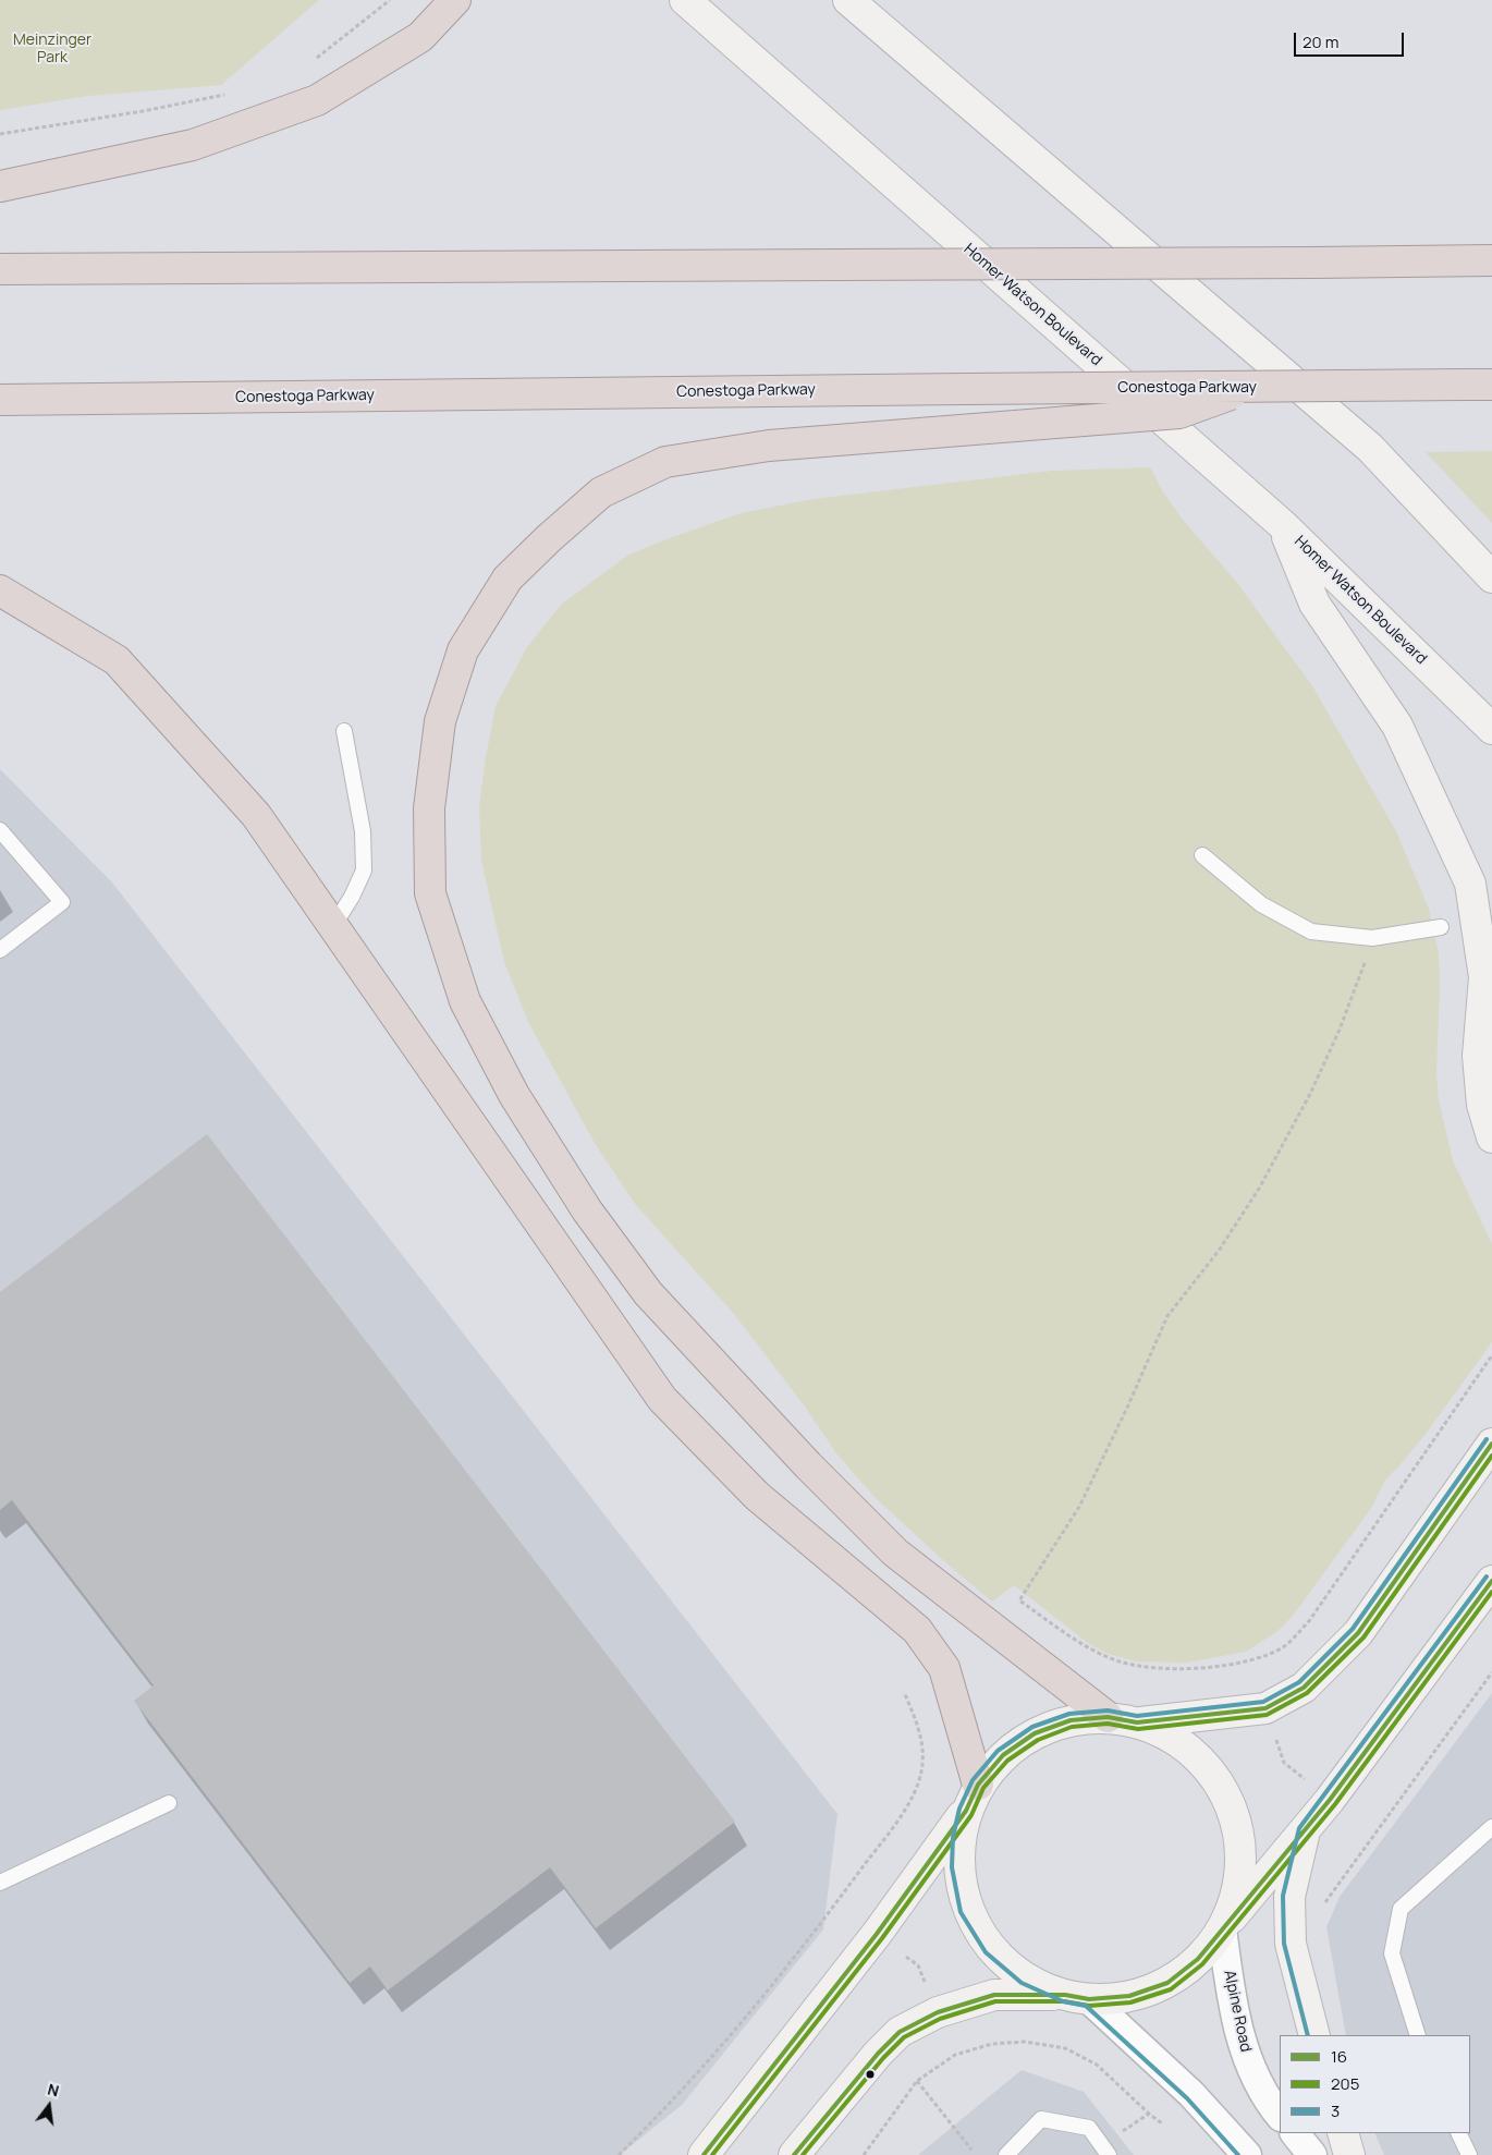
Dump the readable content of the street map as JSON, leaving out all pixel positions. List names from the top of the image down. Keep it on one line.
{"streets":{"highway":["Conestoga Parkway"],"main road":["Homer Watson Boulevard"],"street":["Alpine Road"]},"parks":["Meinzinger Park"],"lines":["transit line 3","transit line 16","transit line 205"],"legend":["16","205","3"],"scale_bar":"20 m","north":"top"}
